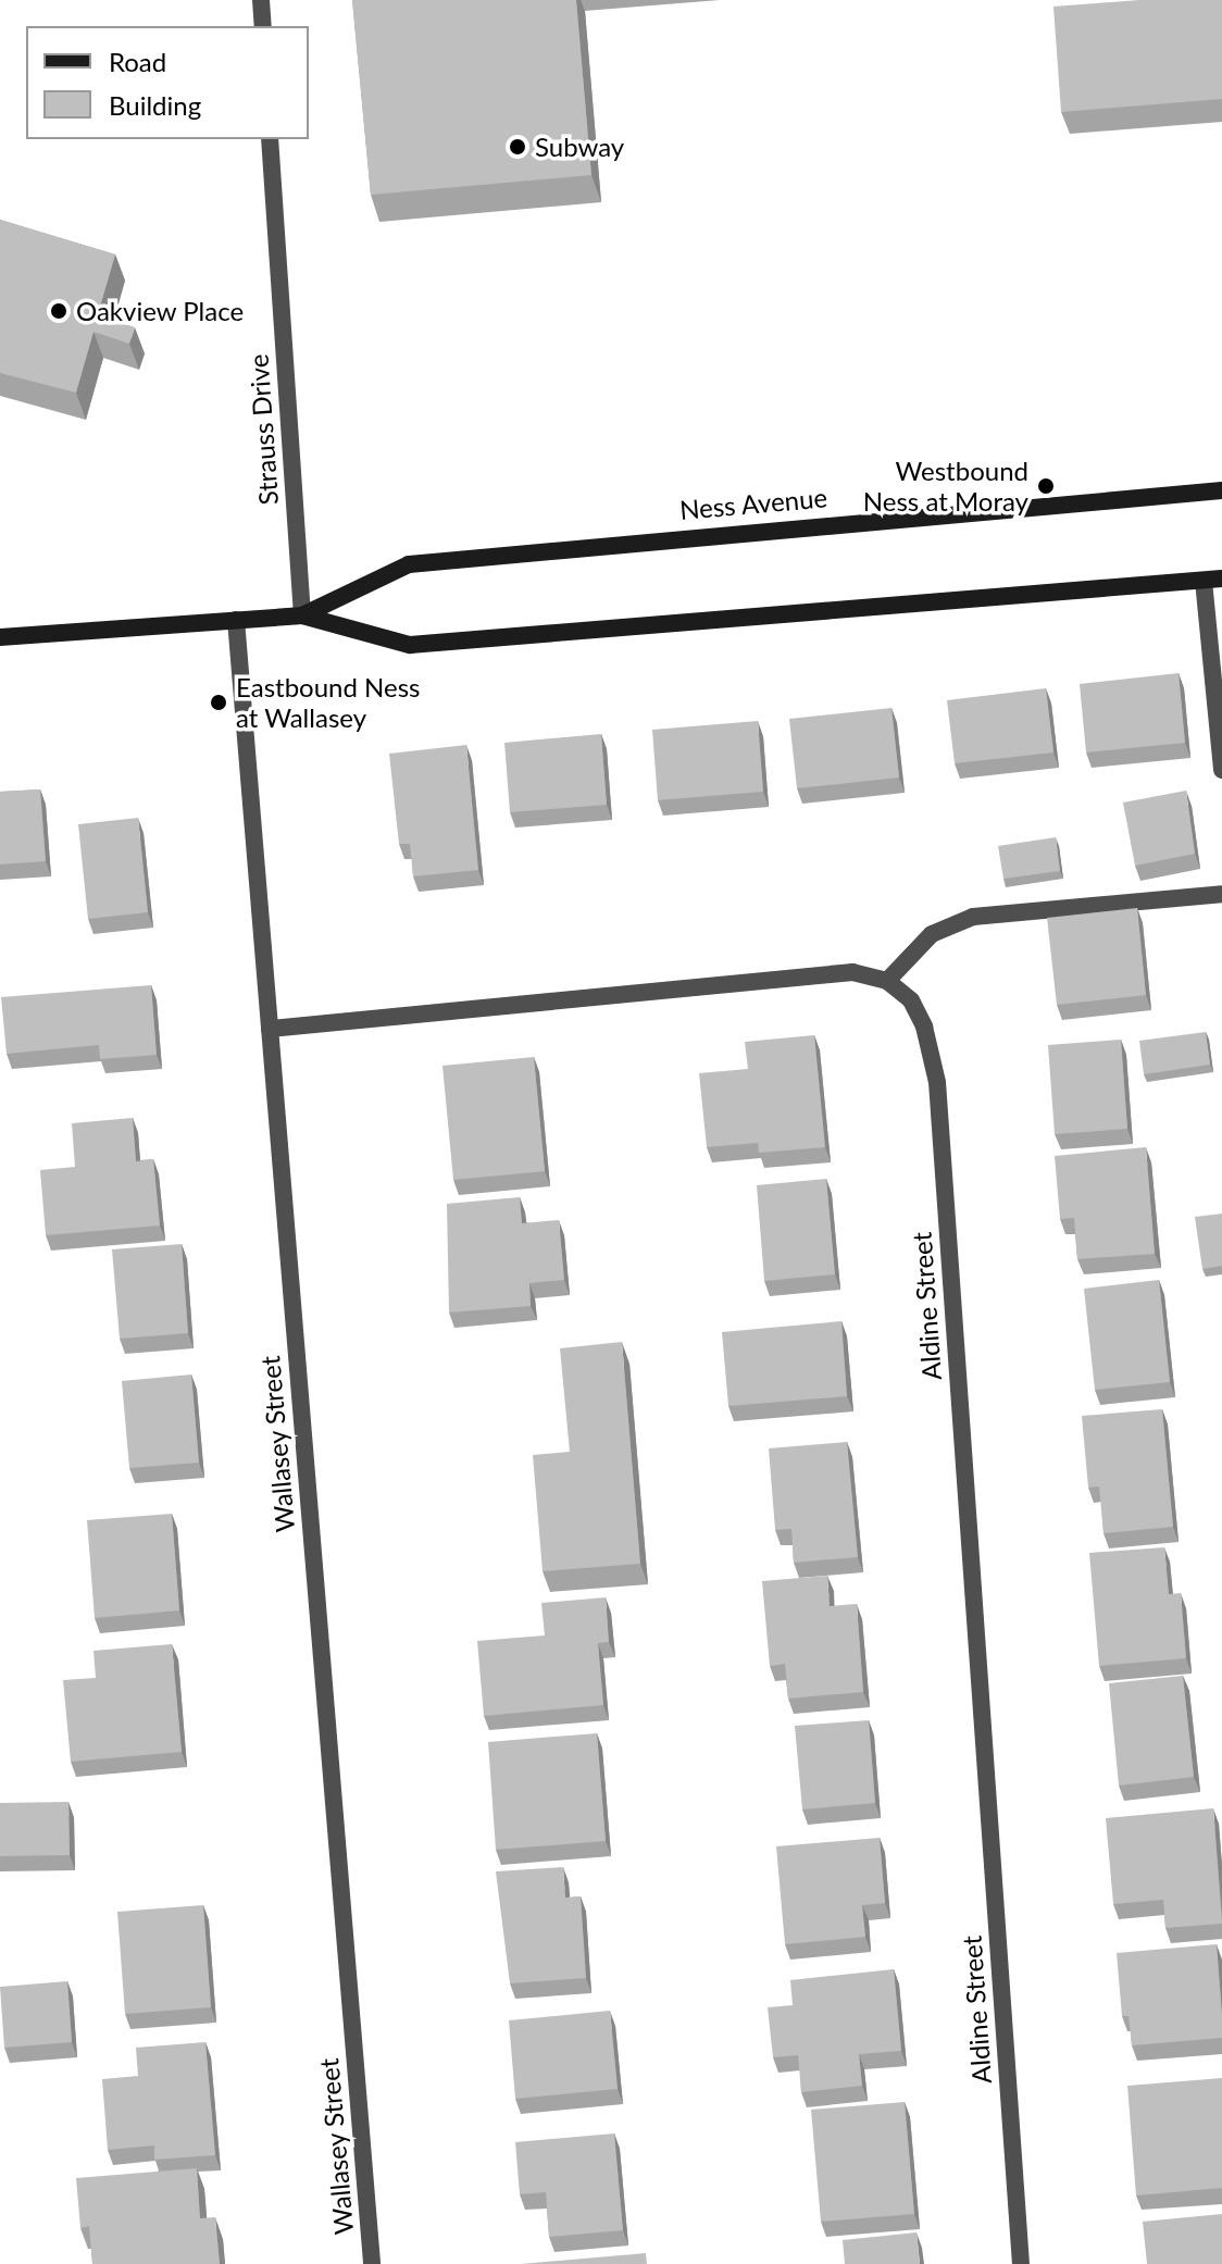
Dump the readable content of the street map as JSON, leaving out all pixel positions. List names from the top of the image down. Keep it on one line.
{"streets":{"main road":["Ness Avenue"],"street":["Strauss Drive","Aldine Street","Wallasey Street"]},"crossings":[["Strauss Drive","Ness Avenue"],["Ness Avenue","Wallasey Street"]],"places":["Subway","Oakview Place","Westbound Ness at Moray","Eastbound Ness at Wallasey"],"legend":["Road","Building"]}
